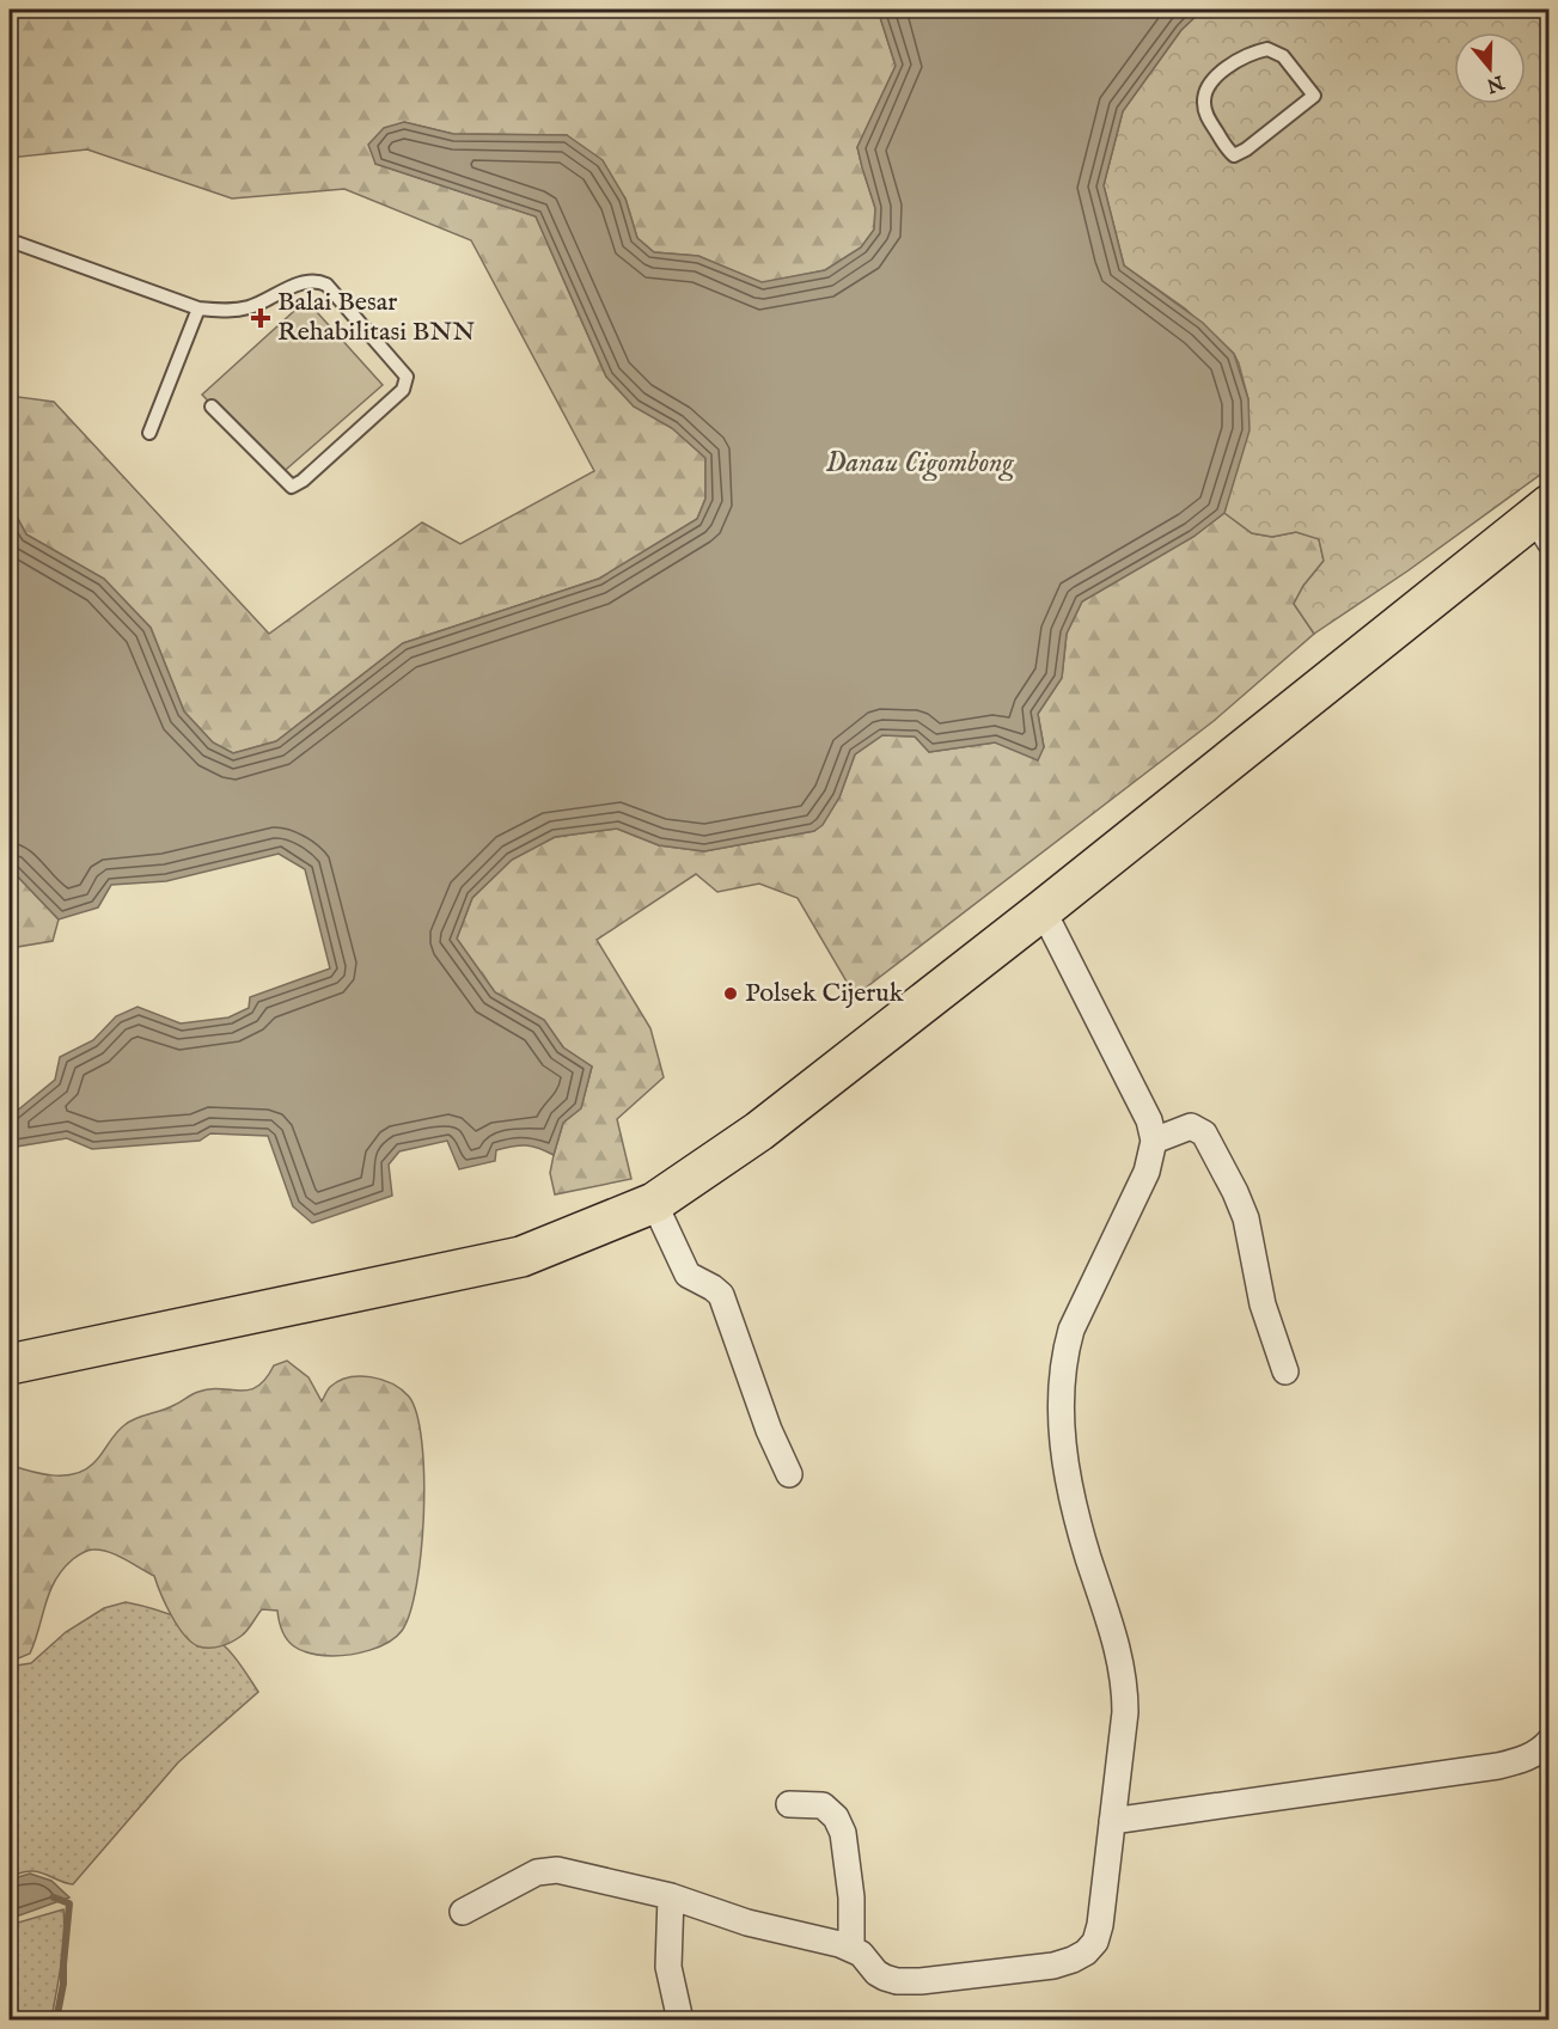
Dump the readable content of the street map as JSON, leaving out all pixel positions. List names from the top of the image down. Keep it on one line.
{"water":["Danau Cigombong"],"places":{"health":["Balai Besar Rehabilitasi BNN"],"other":["Polsek Cijeruk"]},"north":"bottom"}
